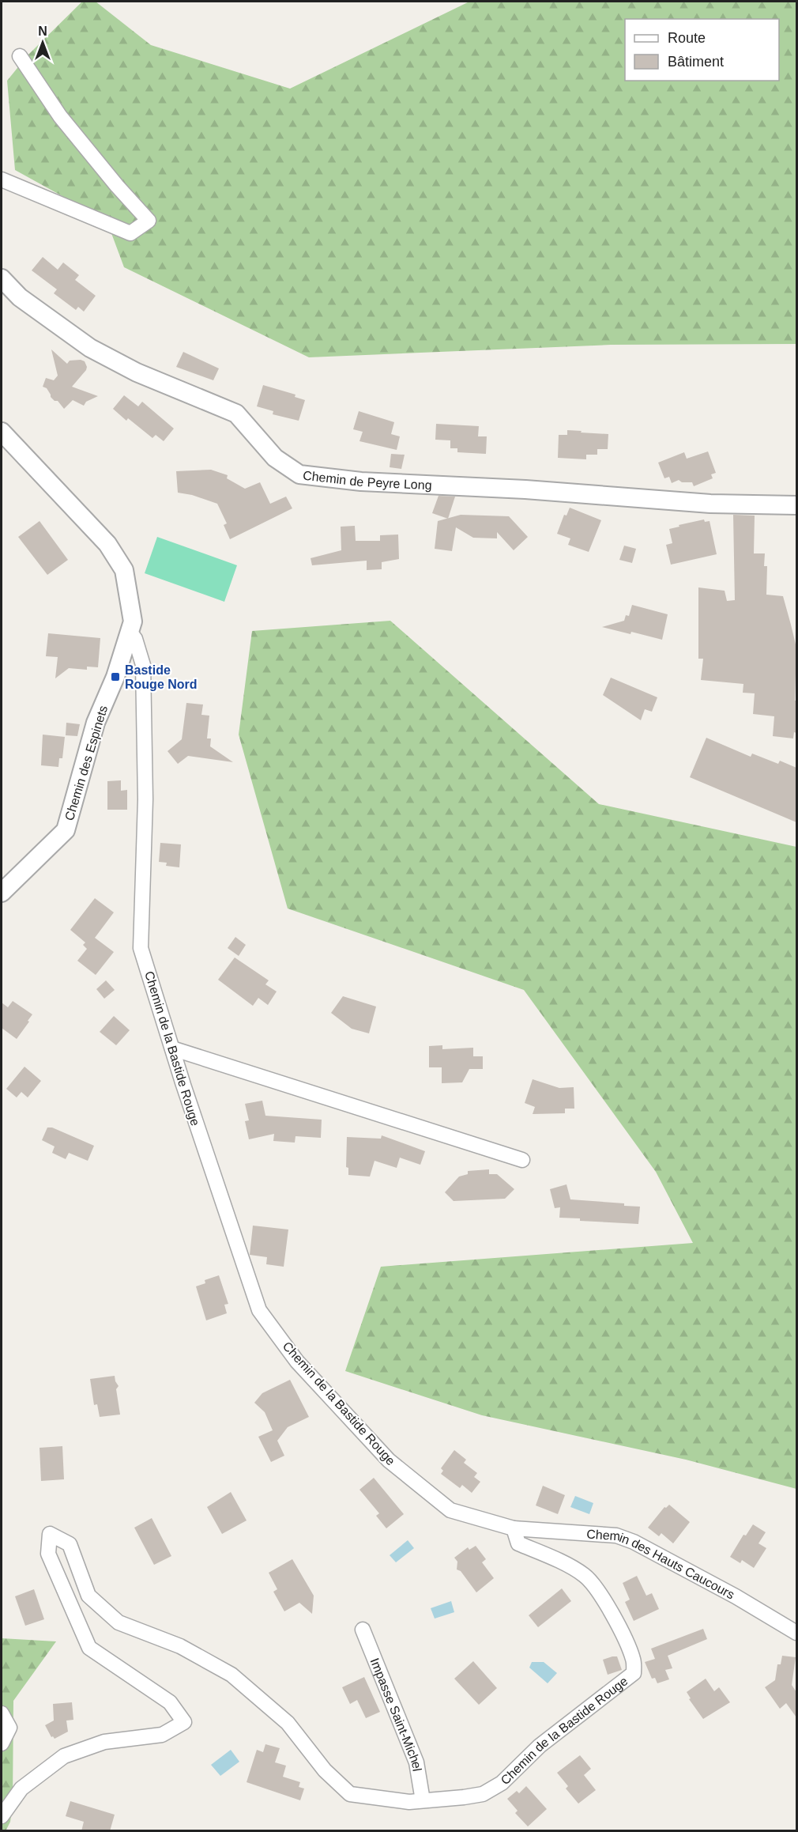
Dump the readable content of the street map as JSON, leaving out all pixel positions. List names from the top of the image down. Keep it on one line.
{"streets":{"street":["Chemin de Peyre Long","Chemin des Espinets","Chemin de la Bastide Rouge","Chemin des Hauts Caucours","Impasse Saint-Michel"]},"crossings":[["Chemin des Espinets","Chemin de la Bastide Rouge"],["Chemin de la Bastide Rouge","Chemin des Hauts Caucours"],["Chemin de la Bastide Rouge","Impasse Saint-Michel"]],"places":{"transit":["Bastide Rouge Nord"]},"legend":["Route","Bâtiment"],"north":"top"}
